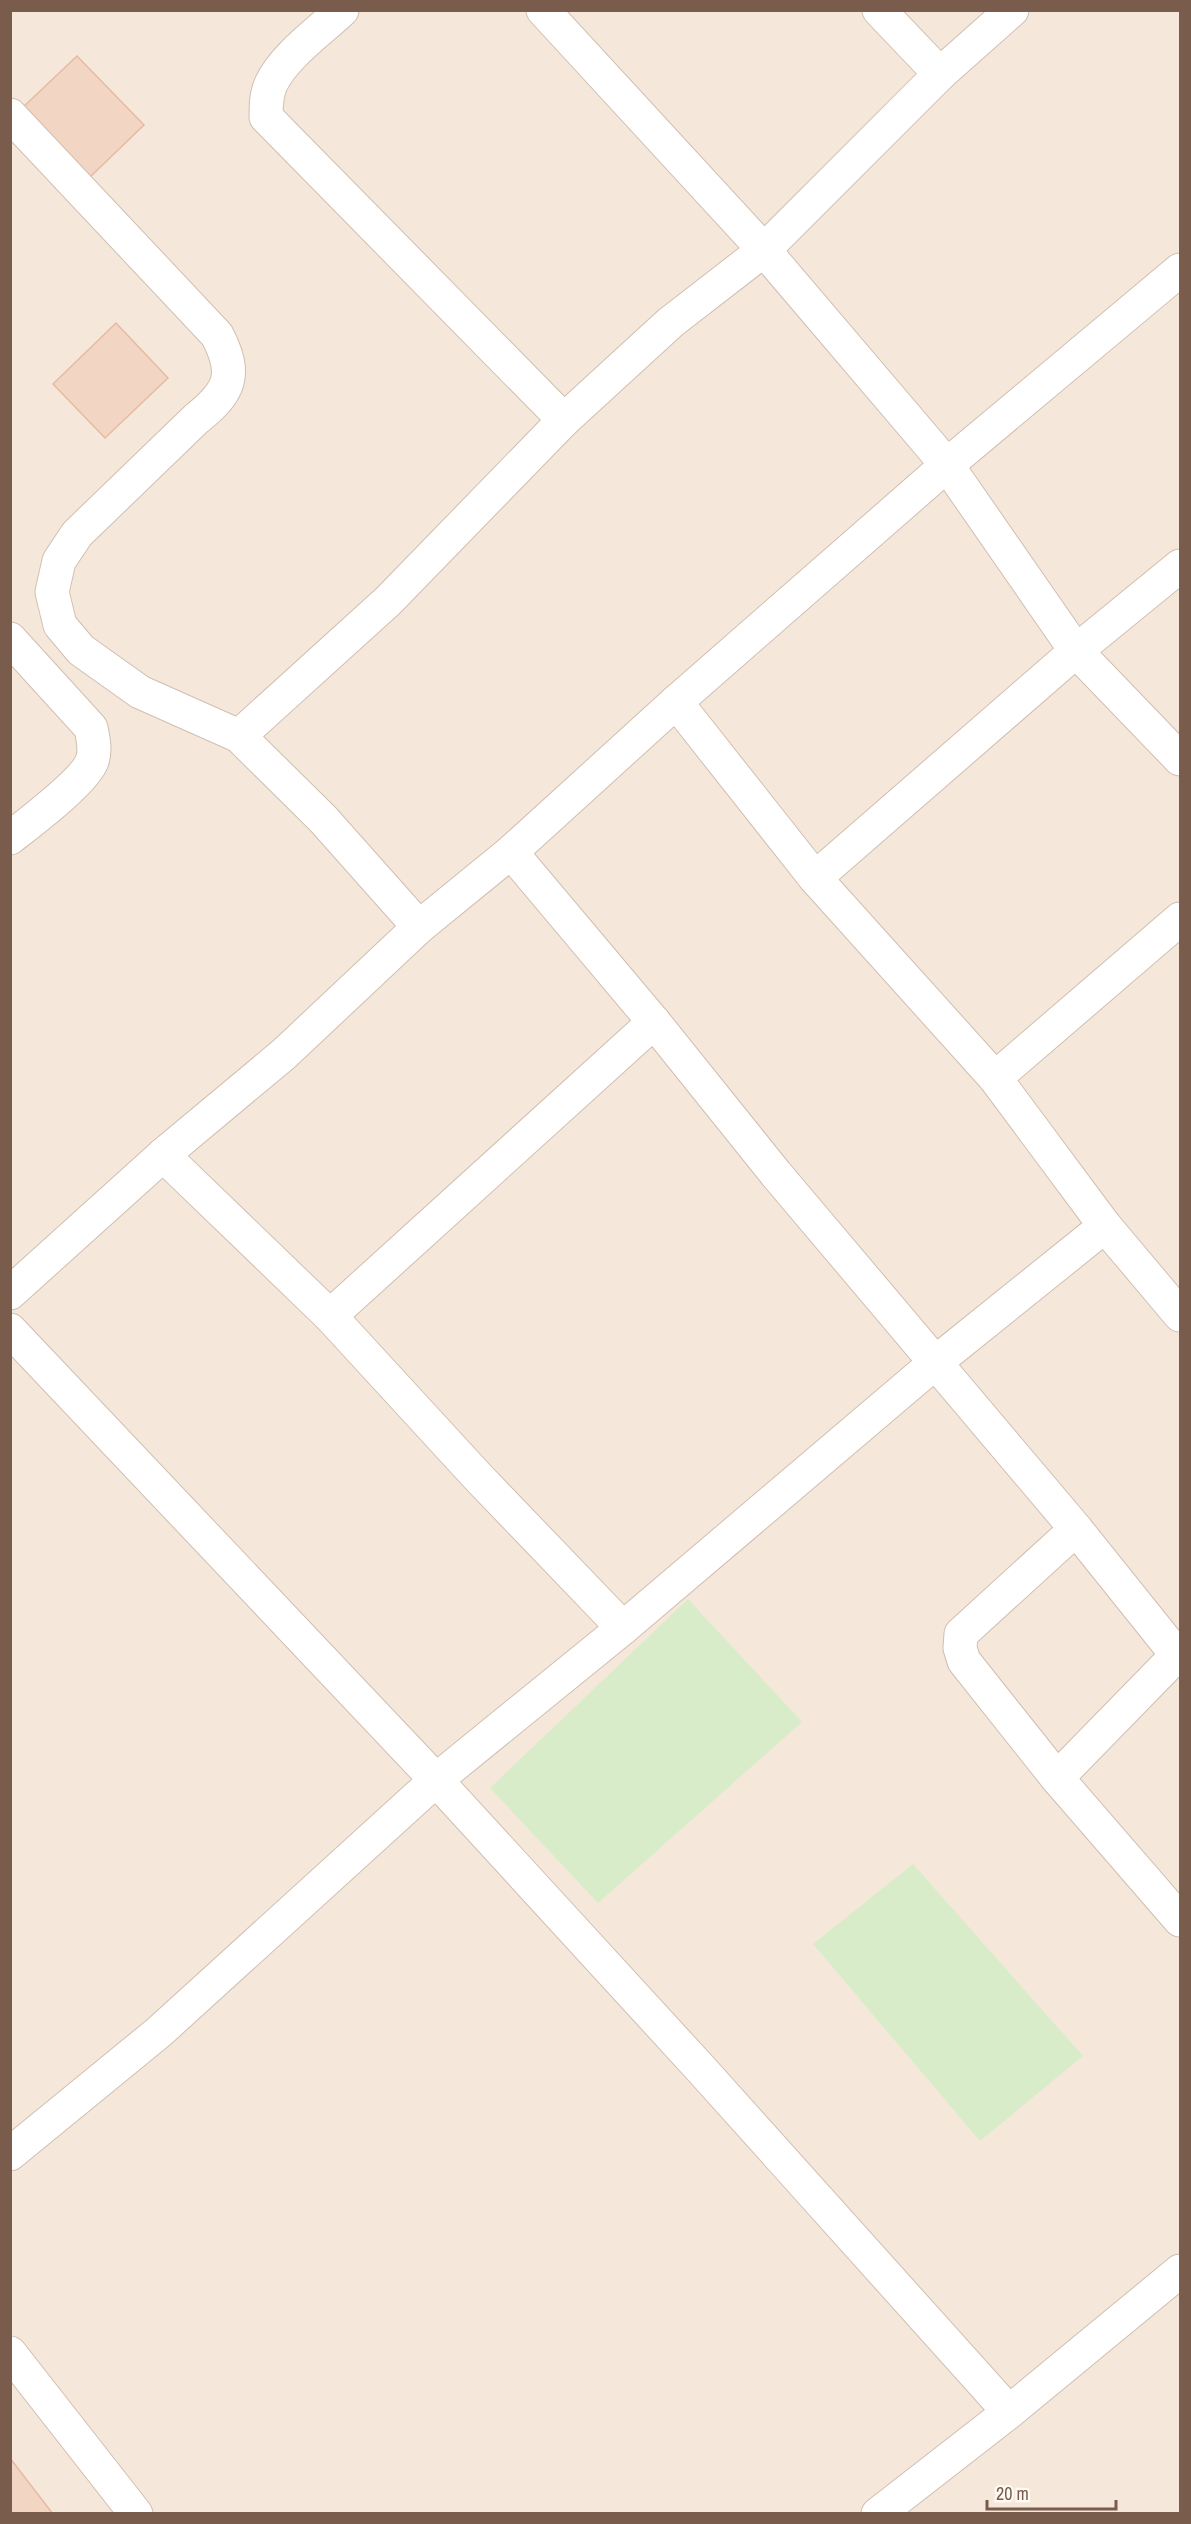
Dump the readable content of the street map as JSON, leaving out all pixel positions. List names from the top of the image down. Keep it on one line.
{"scale_bar":"20 m"}
